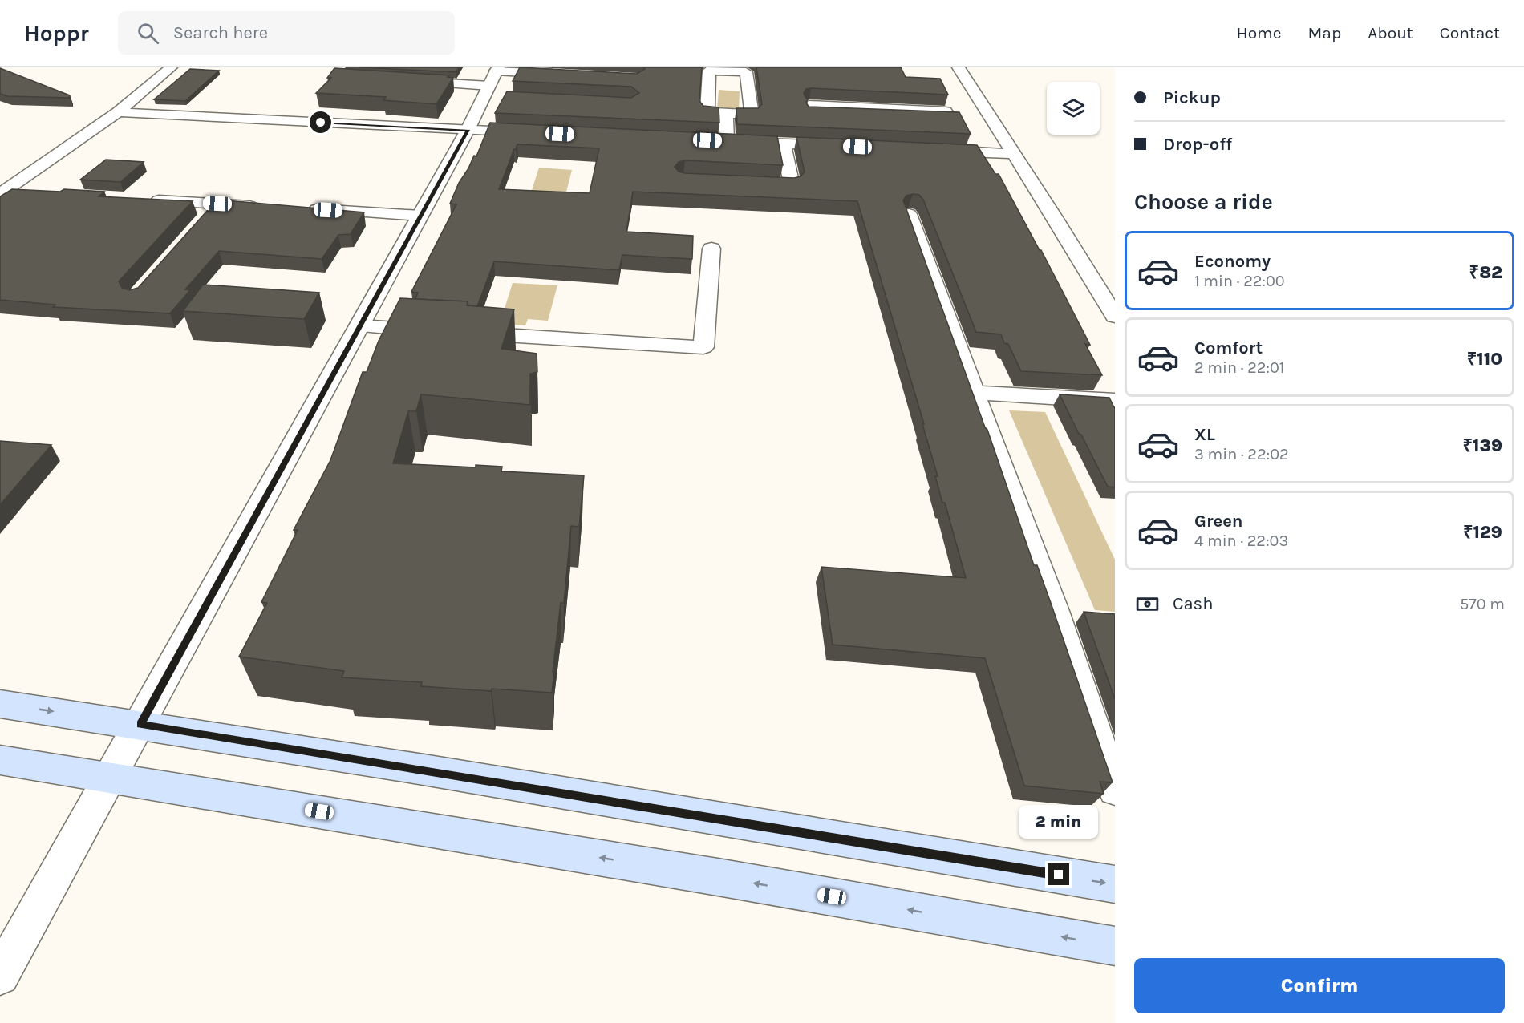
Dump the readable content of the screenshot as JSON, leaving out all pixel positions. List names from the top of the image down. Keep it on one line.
{"page":{"header":"Hoppr","search":"Search here","nav":["Home","Map","About","Contact"],"banner":["Pickup","Drop-off"],"heading":"Choose a ride","list":[{"name":"Economy","note":"1 min · 22:00","value":"₹82"},{"name":"Comfort","note":"2 min · 22:01","value":"₹110"},{"name":"XL","note":"3 min · 22:02","value":"₹139"},{"name":"Green","note":"4 min · 22:03","value":"₹129"}],"pay":["Cash","570 m"],"bubble":"2 min","buttons":"Confirm"}}
